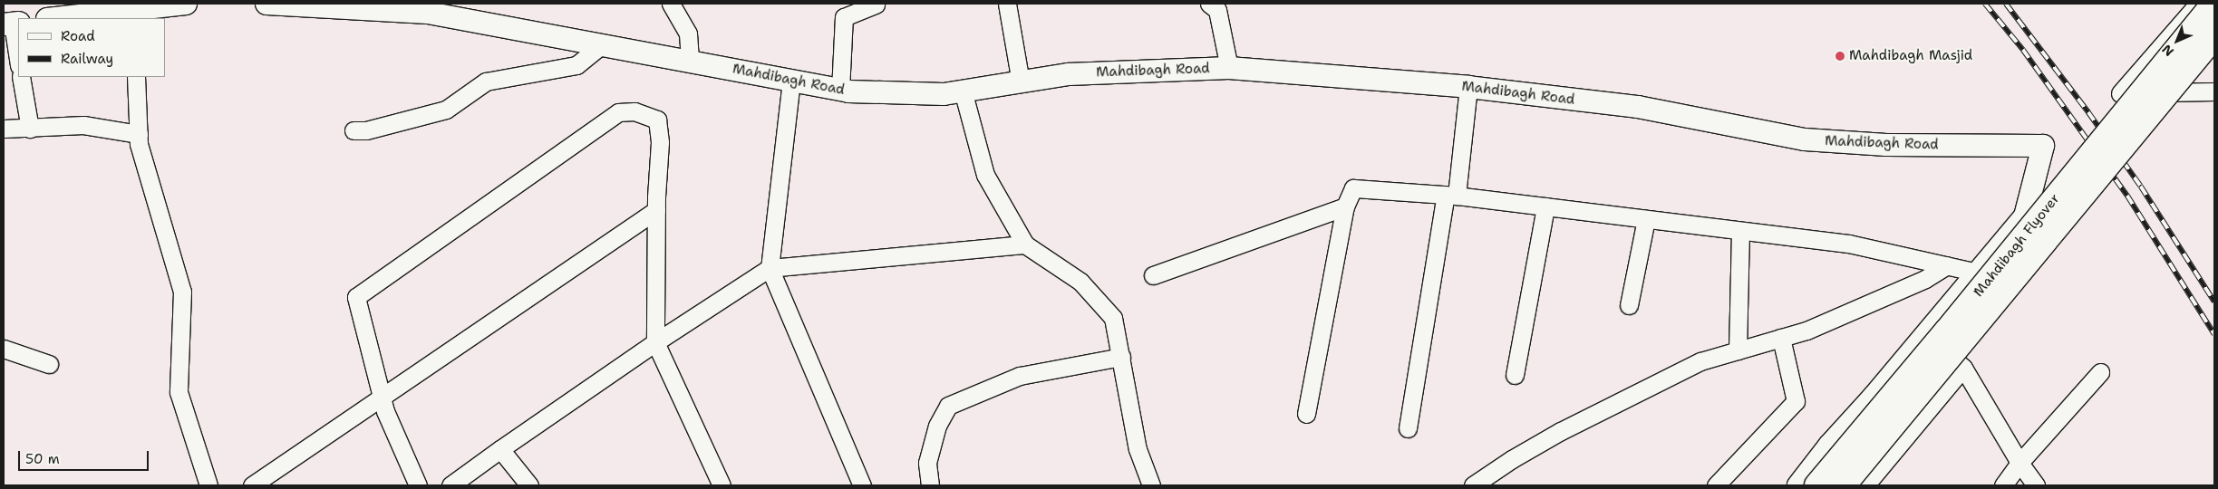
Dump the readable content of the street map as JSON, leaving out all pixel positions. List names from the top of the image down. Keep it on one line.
{"streets":{"main road":["Mahdibagh Flyover"],"street":["Mahdibagh Road"]},"places":["Mahdibagh Masjid"],"legend":["Road","Railway"],"scale_bar":"50 m","north":"bottom left"}
